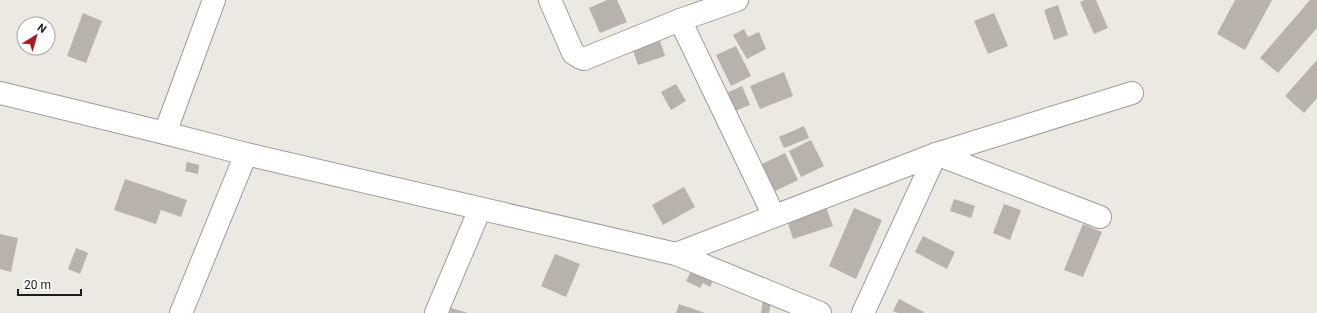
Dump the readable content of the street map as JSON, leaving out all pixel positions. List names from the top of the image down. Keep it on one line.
{"scale_bar":"20 m","north":"top right"}
